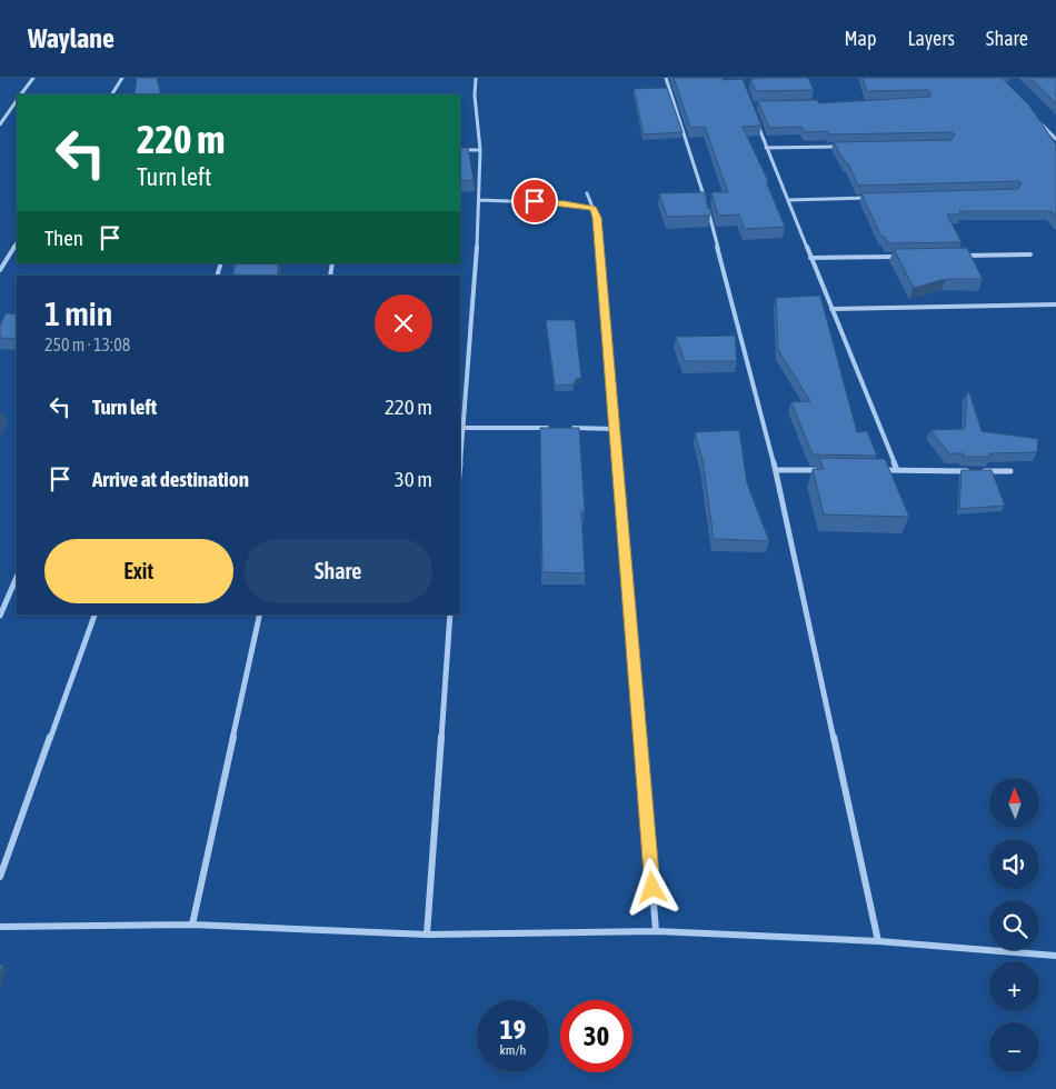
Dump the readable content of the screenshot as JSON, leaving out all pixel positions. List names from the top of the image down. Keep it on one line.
{"north":"top","page":{"header":"Waylane","nav":["Map","Layers","Share"],"turn":["220 m","Turn left"],"then":"Then","heading":["1 min","250 m · 13:08"],"list":[{"name":"Turn left","value":"220 m"},{"name":"Arrive at destination","value":"30 m"}],"buttons":["Exit","Share"],"map_buttons":["+","−"],"speed":"19 km/h","limit":"30"}}
